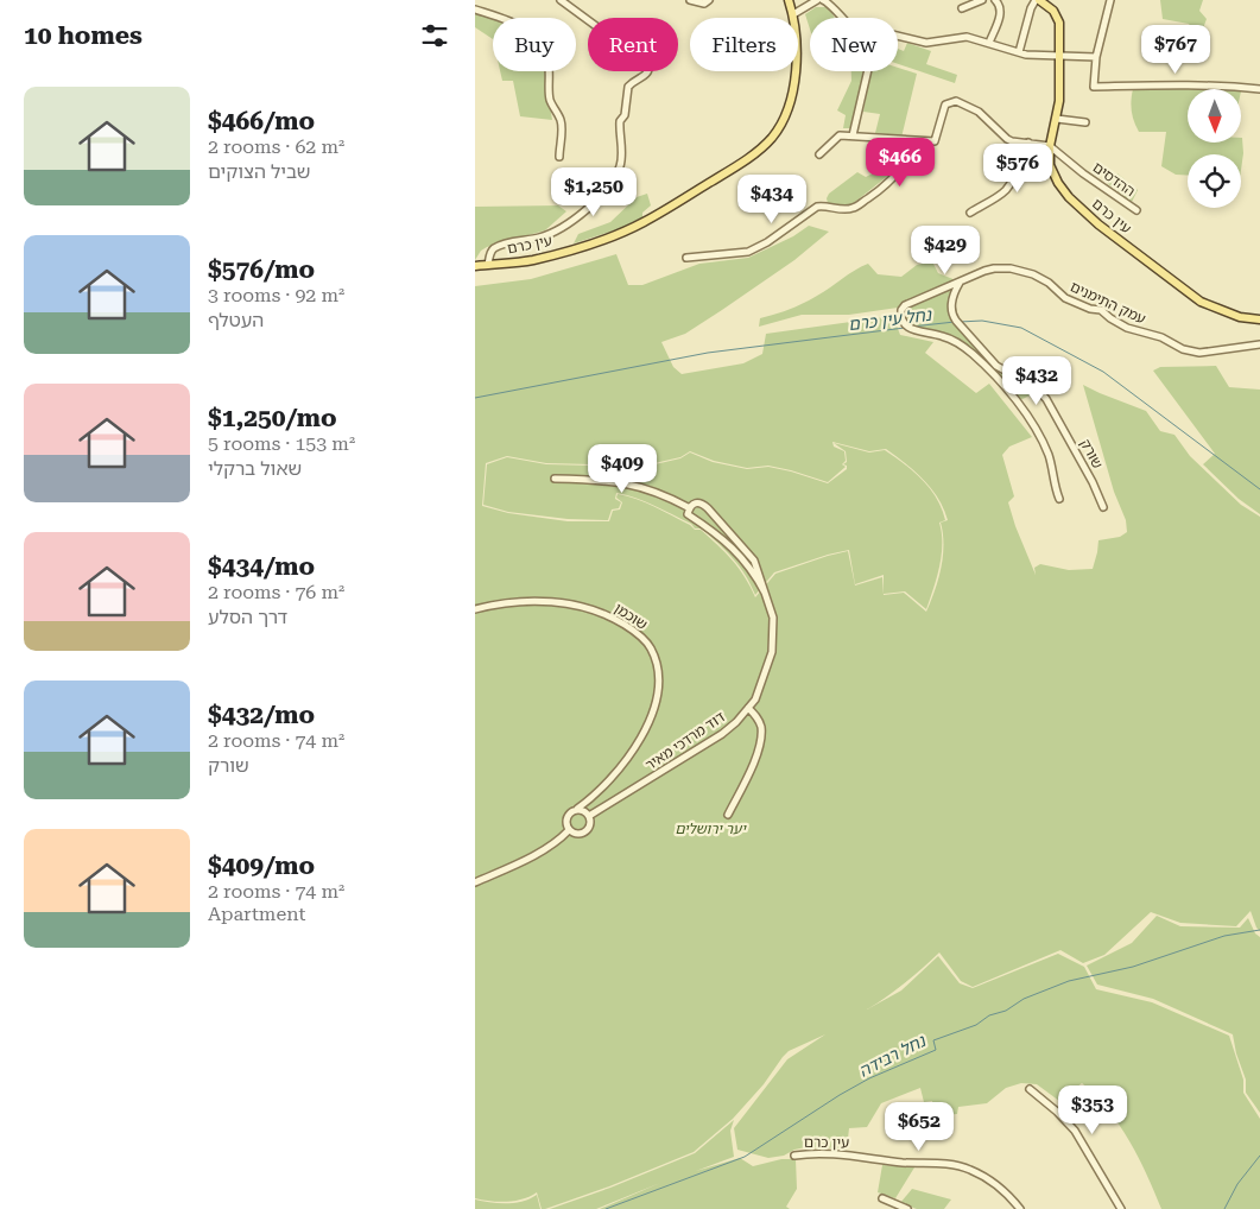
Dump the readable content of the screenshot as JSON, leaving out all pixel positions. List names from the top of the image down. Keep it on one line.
{"streets":{"main road":["עין כרם"],"street":["ההדסים","עמק התימנים","שורק","שוכמן","דוד מרדכי מאיר"]},"crossings":[["ההדסים","עין כרם"],["עמק התימנים","שורק"],["שוכמן","דוד מרדכי מאיר"]],"water":["נחל עין כרם","נחל רבידה"],"parks":["יער ירושלים"],"north":"bottom","page":{"heading":"10 homes","chip":["Buy","Rent","Filters","New"],"price":["$767","$466","$576","$1,250","$434","$429","$432","$409","$353","$652"],"list":[{"name":"$466/mo","note":"2 rooms · 62 m² · שביל הצוקים"},{"name":"$576/mo","note":"3 rooms · 92 m² · העטלף"},{"name":"$1,250/mo","note":"5 rooms · 153 m² · שאול ברקלי"},{"name":"$434/mo","note":"2 rooms · 76 m² · דרך הסלע"},{"name":"$432/mo","note":"2 rooms · 74 m² · שורק"},{"name":"$409/mo","note":"2 rooms · 74 m² · Apartment"}]}}
